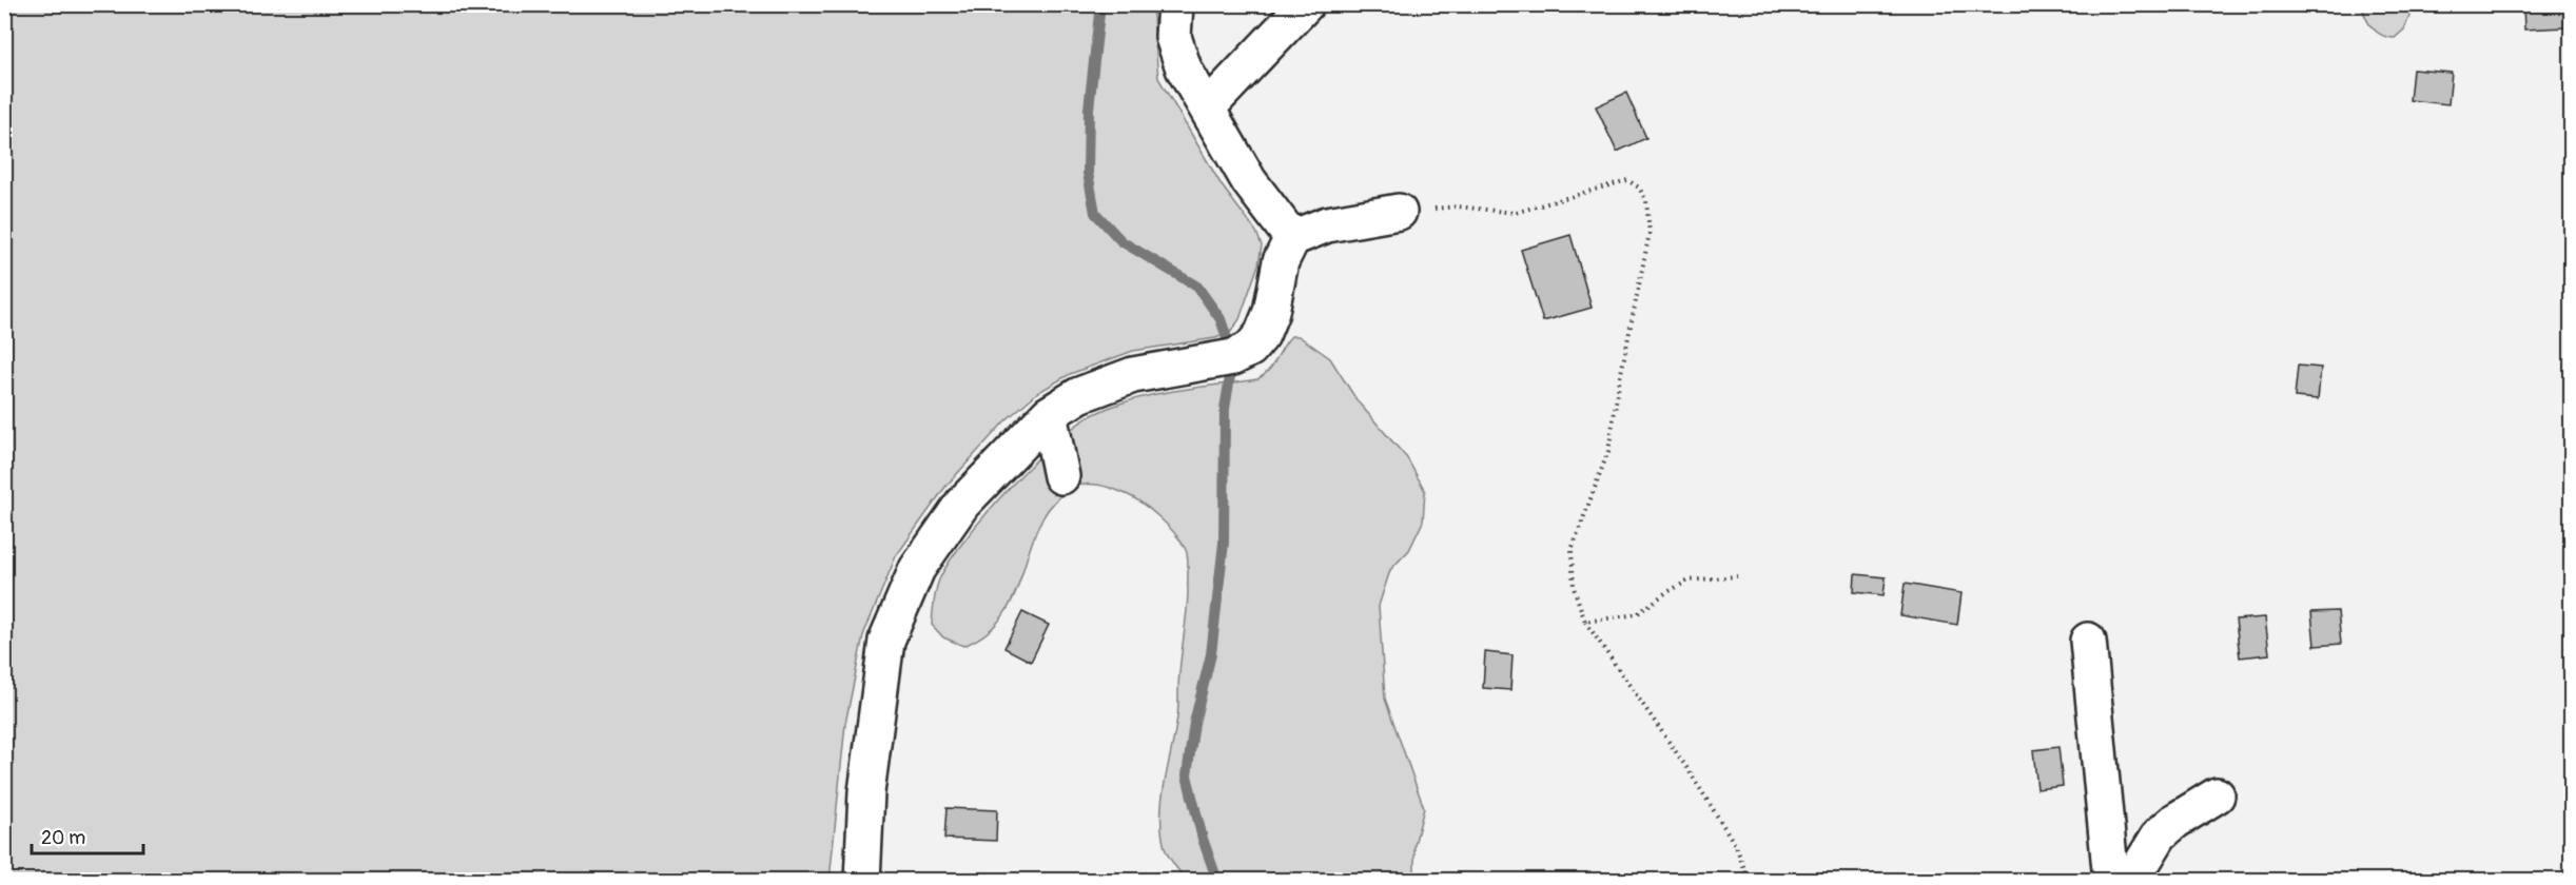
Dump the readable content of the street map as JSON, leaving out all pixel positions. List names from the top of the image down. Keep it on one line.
{"scale_bar":"20 m"}
